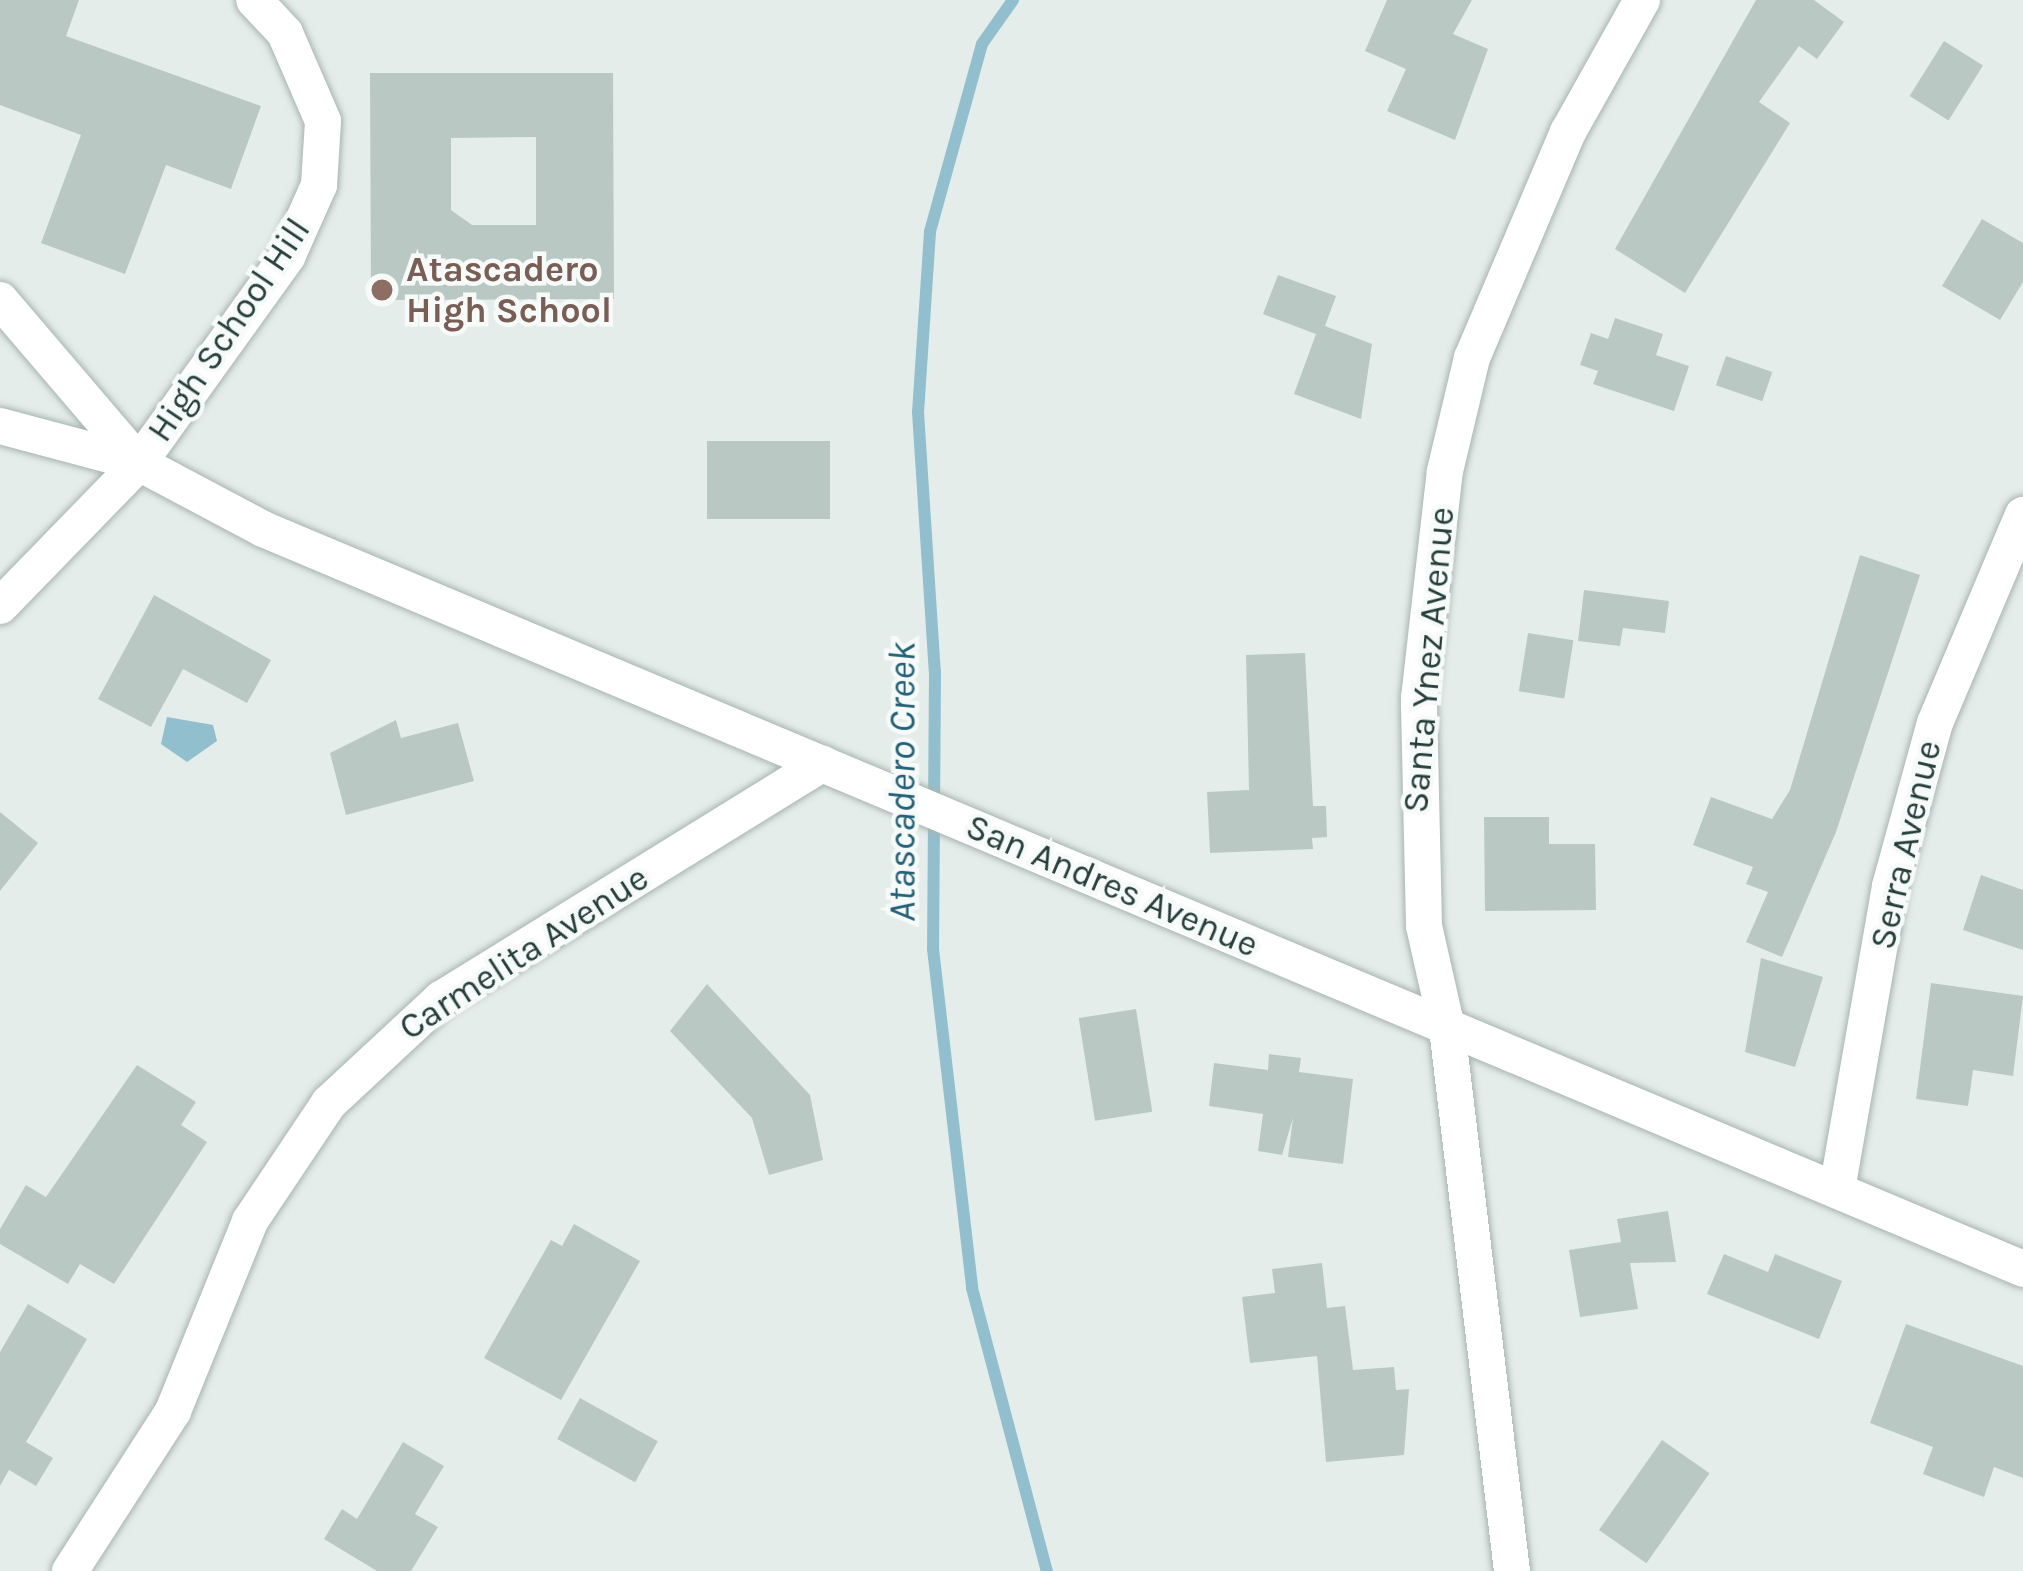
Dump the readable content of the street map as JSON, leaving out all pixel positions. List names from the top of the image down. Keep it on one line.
{"streets":{"street":["High School Hill","Santa Ynez Avenue","Serra Avenue","San Andres Avenue","Carmelita Avenue"]},"crossings":[["High School Hill","San Andres Avenue"],["Santa Ynez Avenue","San Andres Avenue"],["Serra Avenue","San Andres Avenue"],["San Andres Avenue","Carmelita Avenue"]],"water":["Atascadero Creek"],"places":["Atascadero High School"]}
